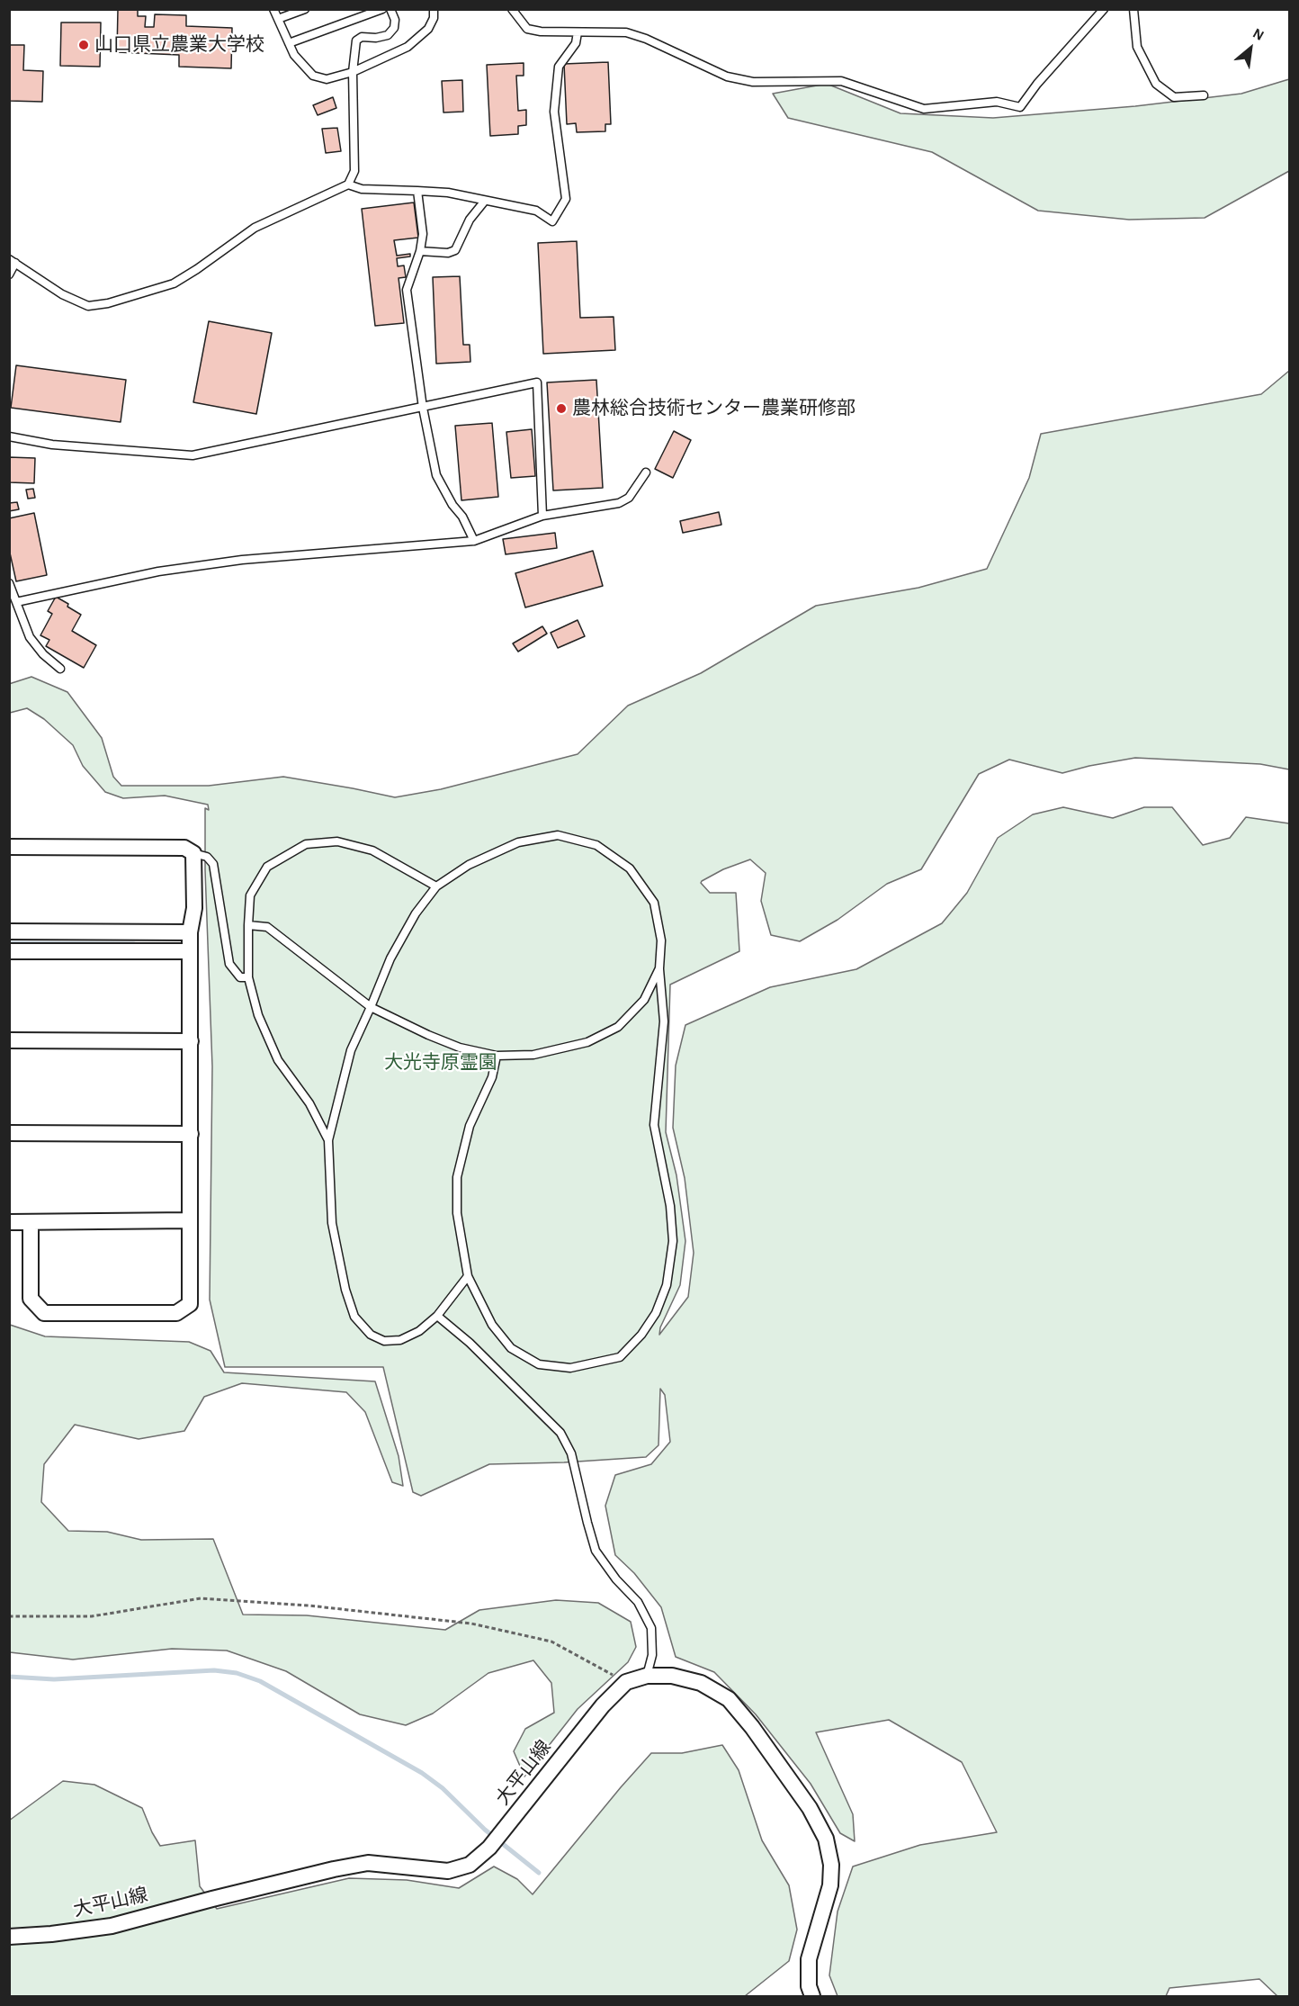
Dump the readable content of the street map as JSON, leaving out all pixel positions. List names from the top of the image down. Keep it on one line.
{"streets":{"street":["大平山線"]},"parks":["大光寺原霊園"],"places":["山口県立農業大学校","農林総合技術センター農業研修部"],"north":"top right"}
